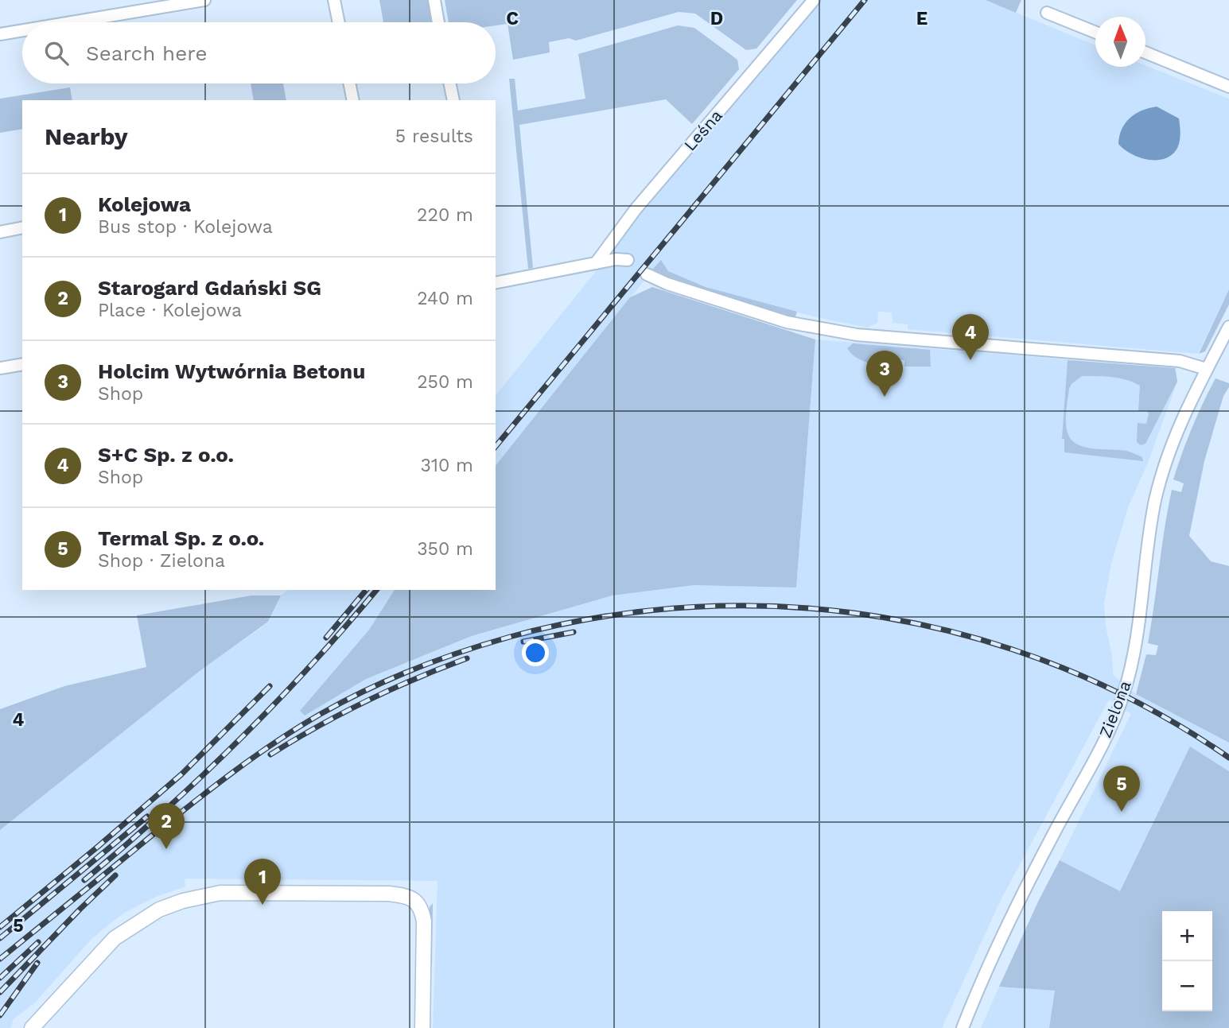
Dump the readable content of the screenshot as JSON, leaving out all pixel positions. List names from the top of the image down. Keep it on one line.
{"streets":{"street":["Leśna","Zielona"]},"north":"top","page":{"search":"Search here","heading":["Nearby","5 results"],"list":[{"mark":"1","name":"Kolejowa","note":"Bus stop · Kolejowa","value":"220 m"},{"mark":"2","name":"Starogard Gdański SG","note":"Place · Kolejowa","value":"240 m"},{"mark":"3","name":"Holcim Wytwórnia Betonu","note":"Shop","value":"250 m"},{"mark":"4","name":"S+C Sp. z o.o.","note":"Shop","value":"310 m"},{"mark":"5","name":"Termal Sp. z o.o.","note":"Shop · Zielona","value":"350 m"}],"pins":["4","3","5","2","1"],"map_buttons":["+","−"]},"grid":{"columns":["C","D","E"],"rows":["4","5"]}}
